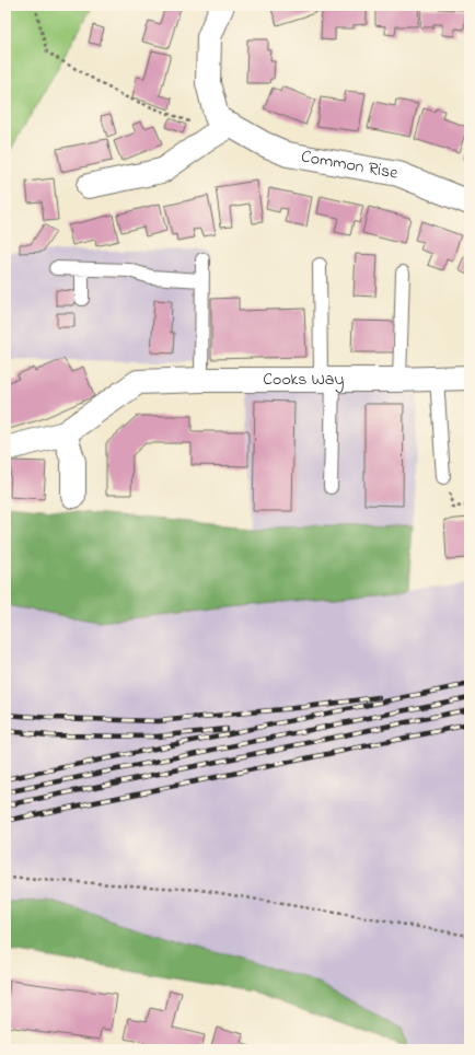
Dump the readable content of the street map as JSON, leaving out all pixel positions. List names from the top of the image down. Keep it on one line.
{"streets":{"street":["Common Rise","Cooks Way"]}}
